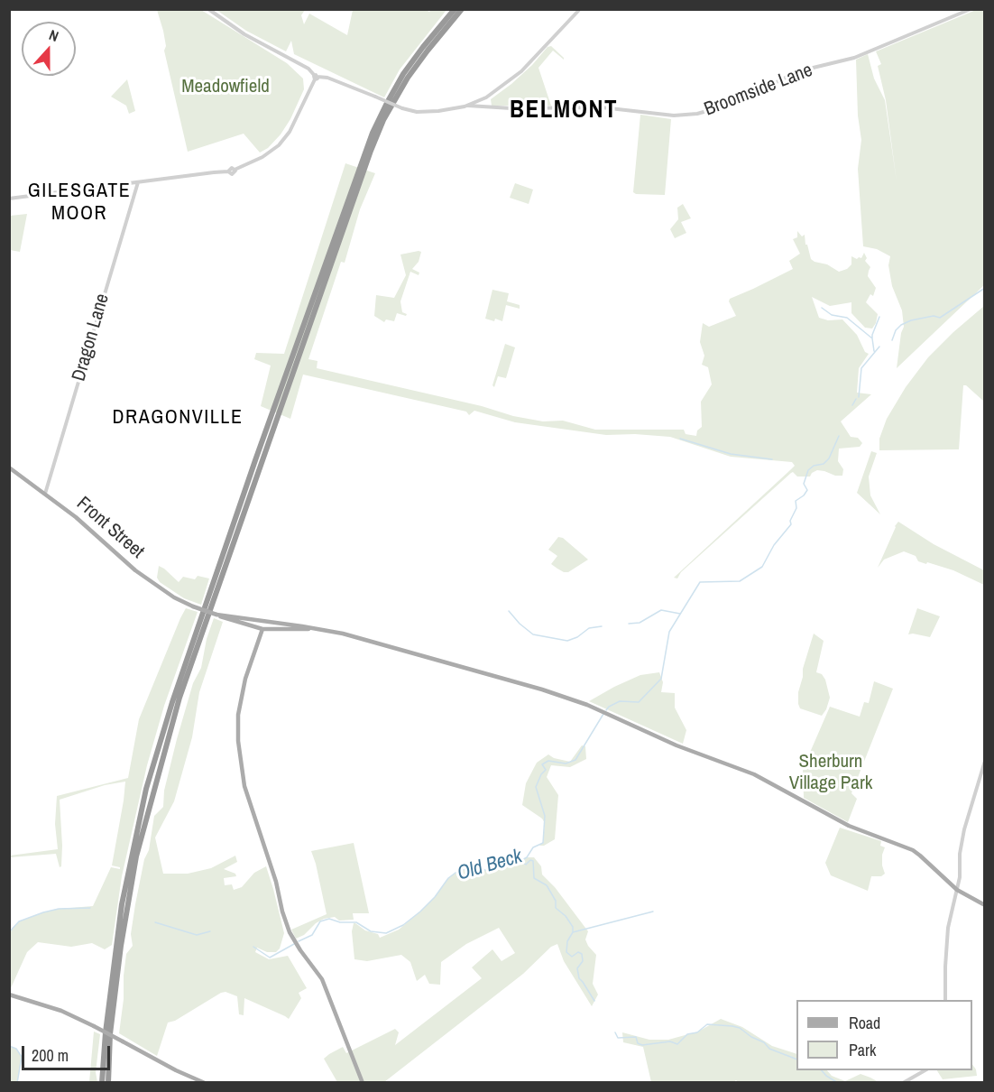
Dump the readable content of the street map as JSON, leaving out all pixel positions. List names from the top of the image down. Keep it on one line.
{"streets":{"main road":["Front Street"],"street":["Broomside Lane","Dragon Lane"]},"crossings":[["Dragon Lane","Front Street"]],"districts":["BELMONT","GILESGATE MOOR","DRAGONVILLE"],"water":["Old Beck"],"parks":["Meadowfield","Sherburn Village Park"],"legend":["Road","Park"],"scale_bar":"200 m","north":"top"}
